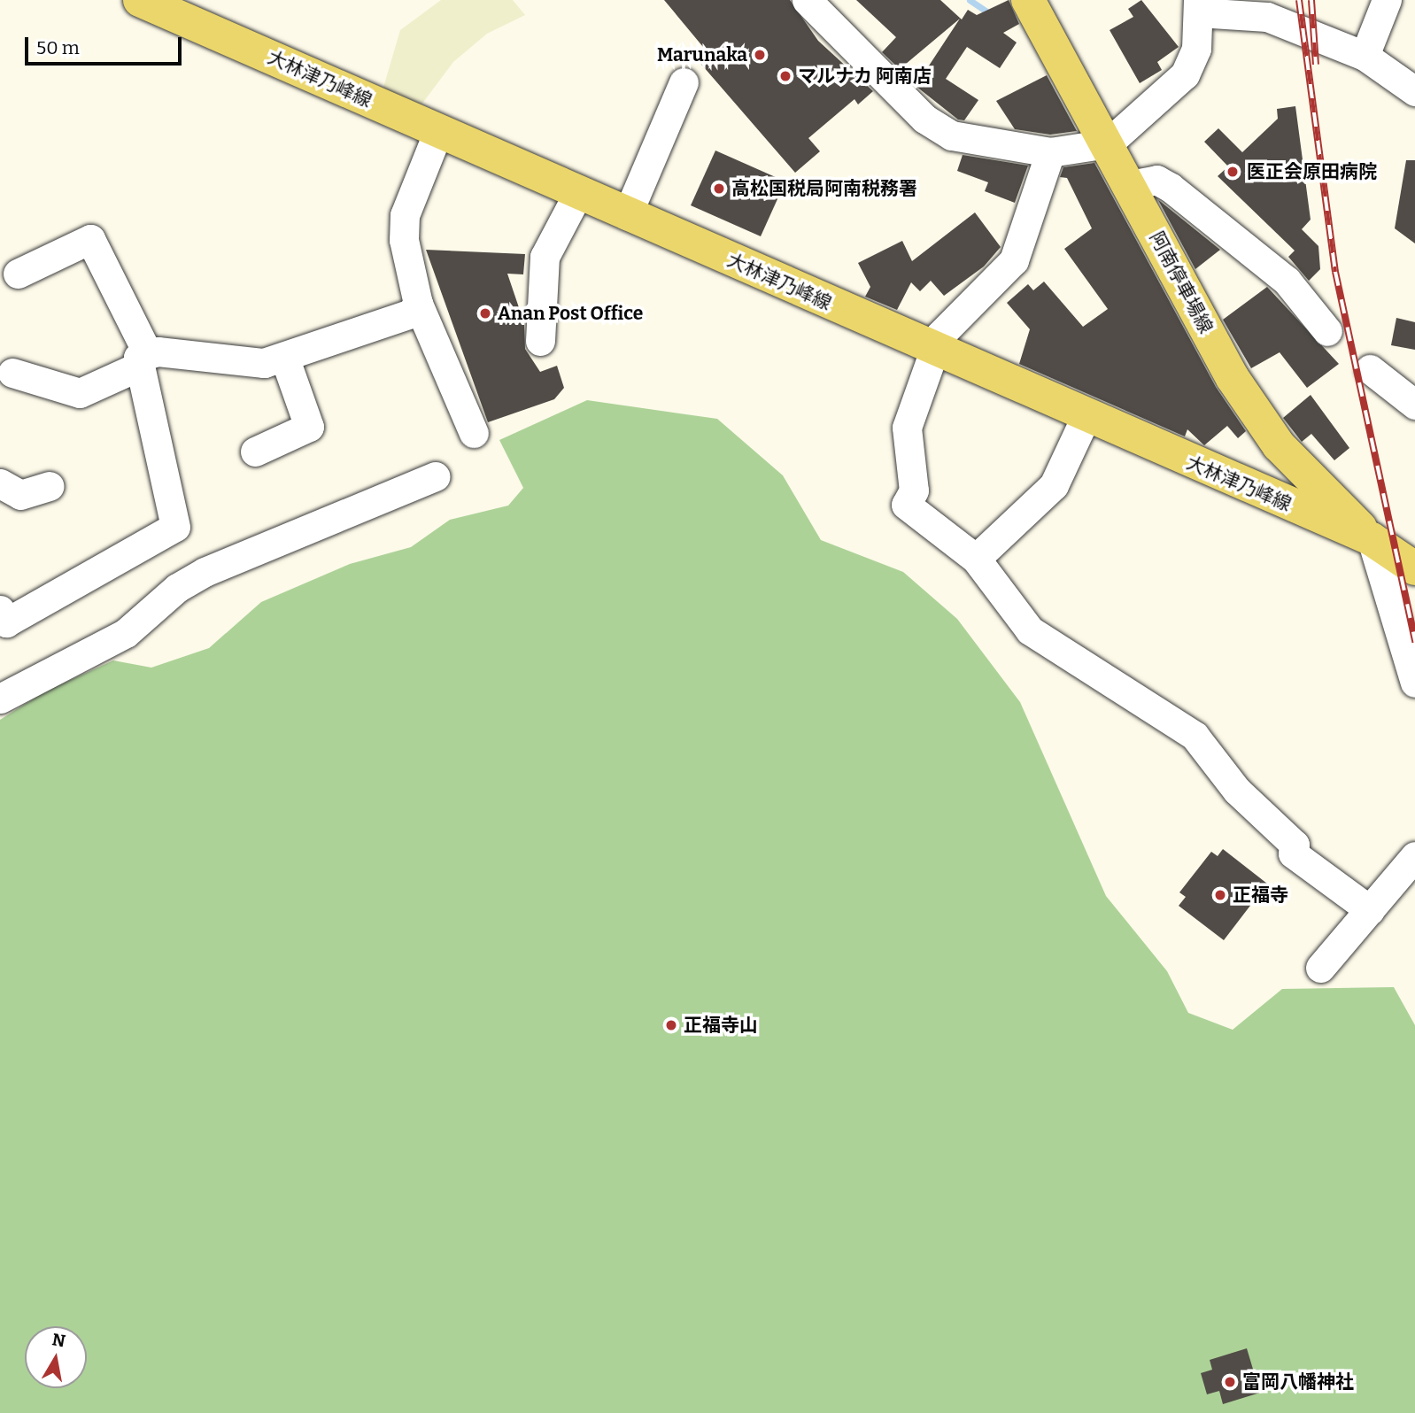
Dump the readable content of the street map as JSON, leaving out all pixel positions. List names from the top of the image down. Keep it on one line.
{"streets":{"main road":["大林津乃峰線","阿南停車場線"]},"crossings":[["大林津乃峰線","阿南停車場線"]],"places":["Marunaka","マルナカ 阿南店","医正会原田病院","高松国税局阿南税務署","Anan Post Office","正福寺","正福寺山","富岡八幡神社"],"scale_bar":"50 m","north":"top"}
